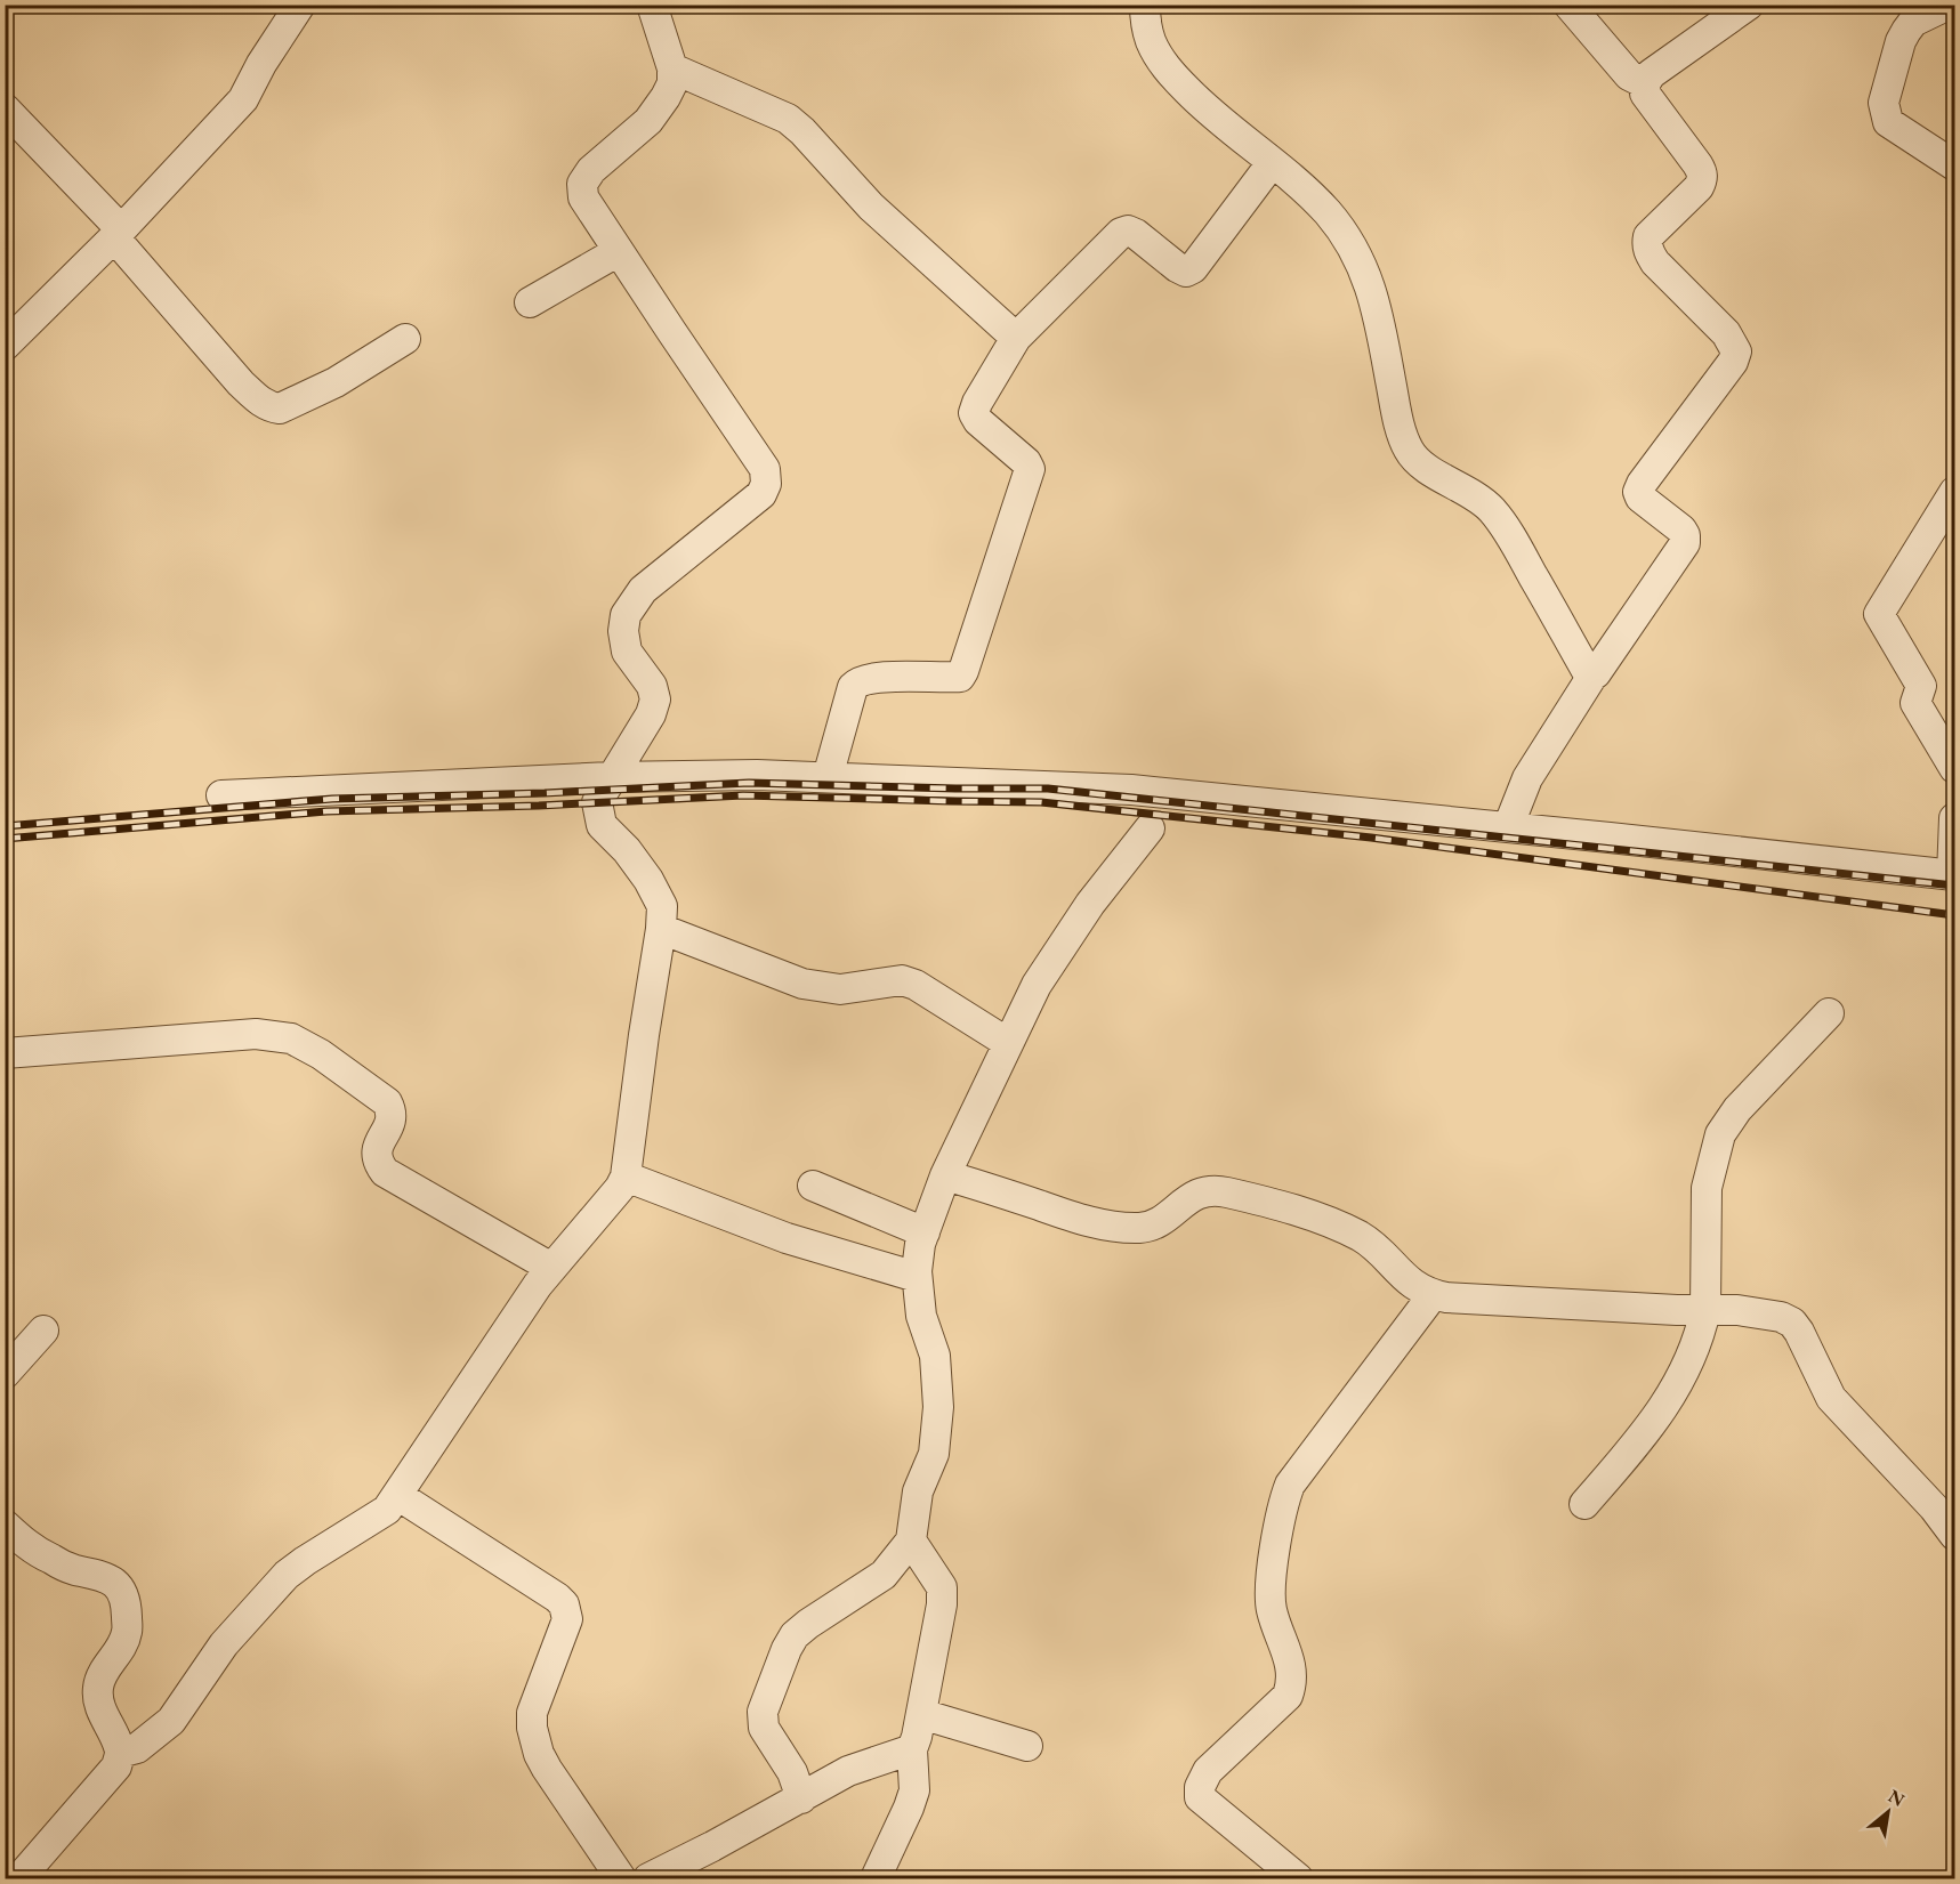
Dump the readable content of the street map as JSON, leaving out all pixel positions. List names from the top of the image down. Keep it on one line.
{"north":"top right"}
